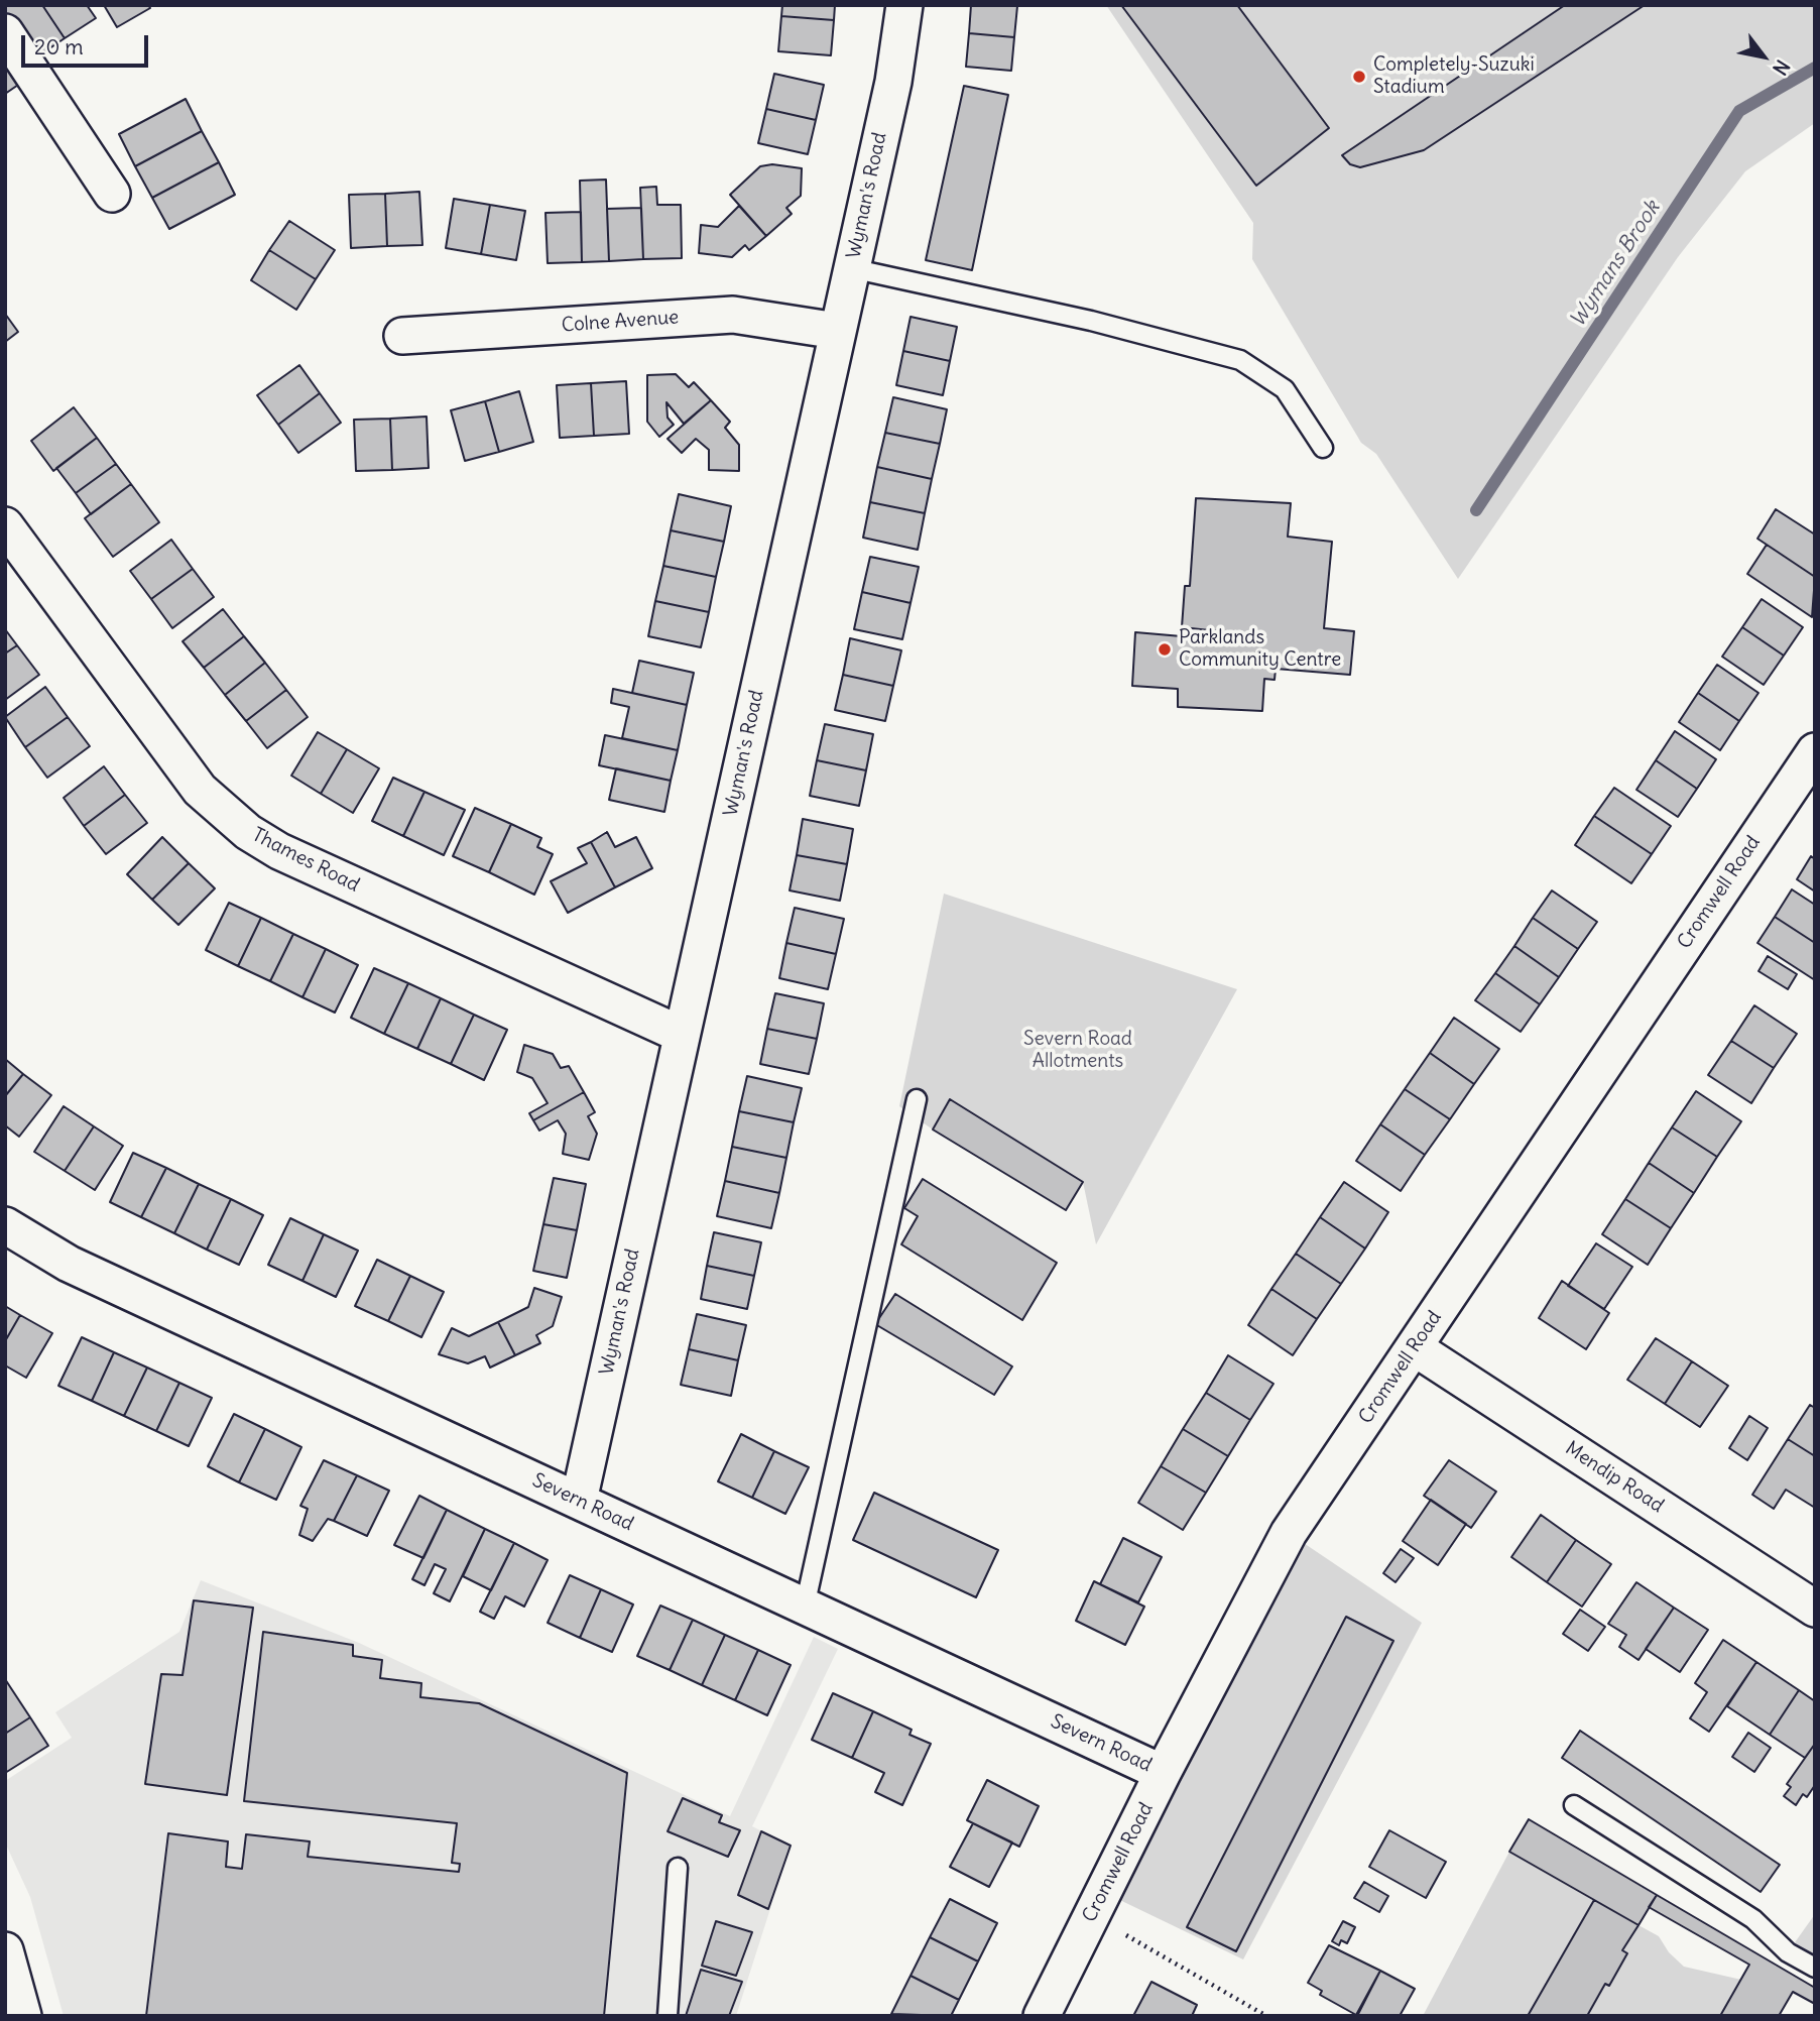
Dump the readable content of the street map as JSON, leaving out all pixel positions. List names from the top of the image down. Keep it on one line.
{"streets":{"street":["Wyman's Road","Colne Avenue","Thames Road","Cromwell Road","Mendip Road","Severn Road"]},"crossings":[["Wyman's Road","Colne Avenue"],["Wyman's Road","Thames Road"],["Wyman's Road","Severn Road"],["Cromwell Road","Mendip Road"],["Cromwell Road","Severn Road"]],"water":["Wymans Brook"],"parks":["Severn Road Allotments"],"places":["Completely-Suzuki Stadium","Parklands Community Centre"],"scale_bar":"20 m","north":"bottom right"}
